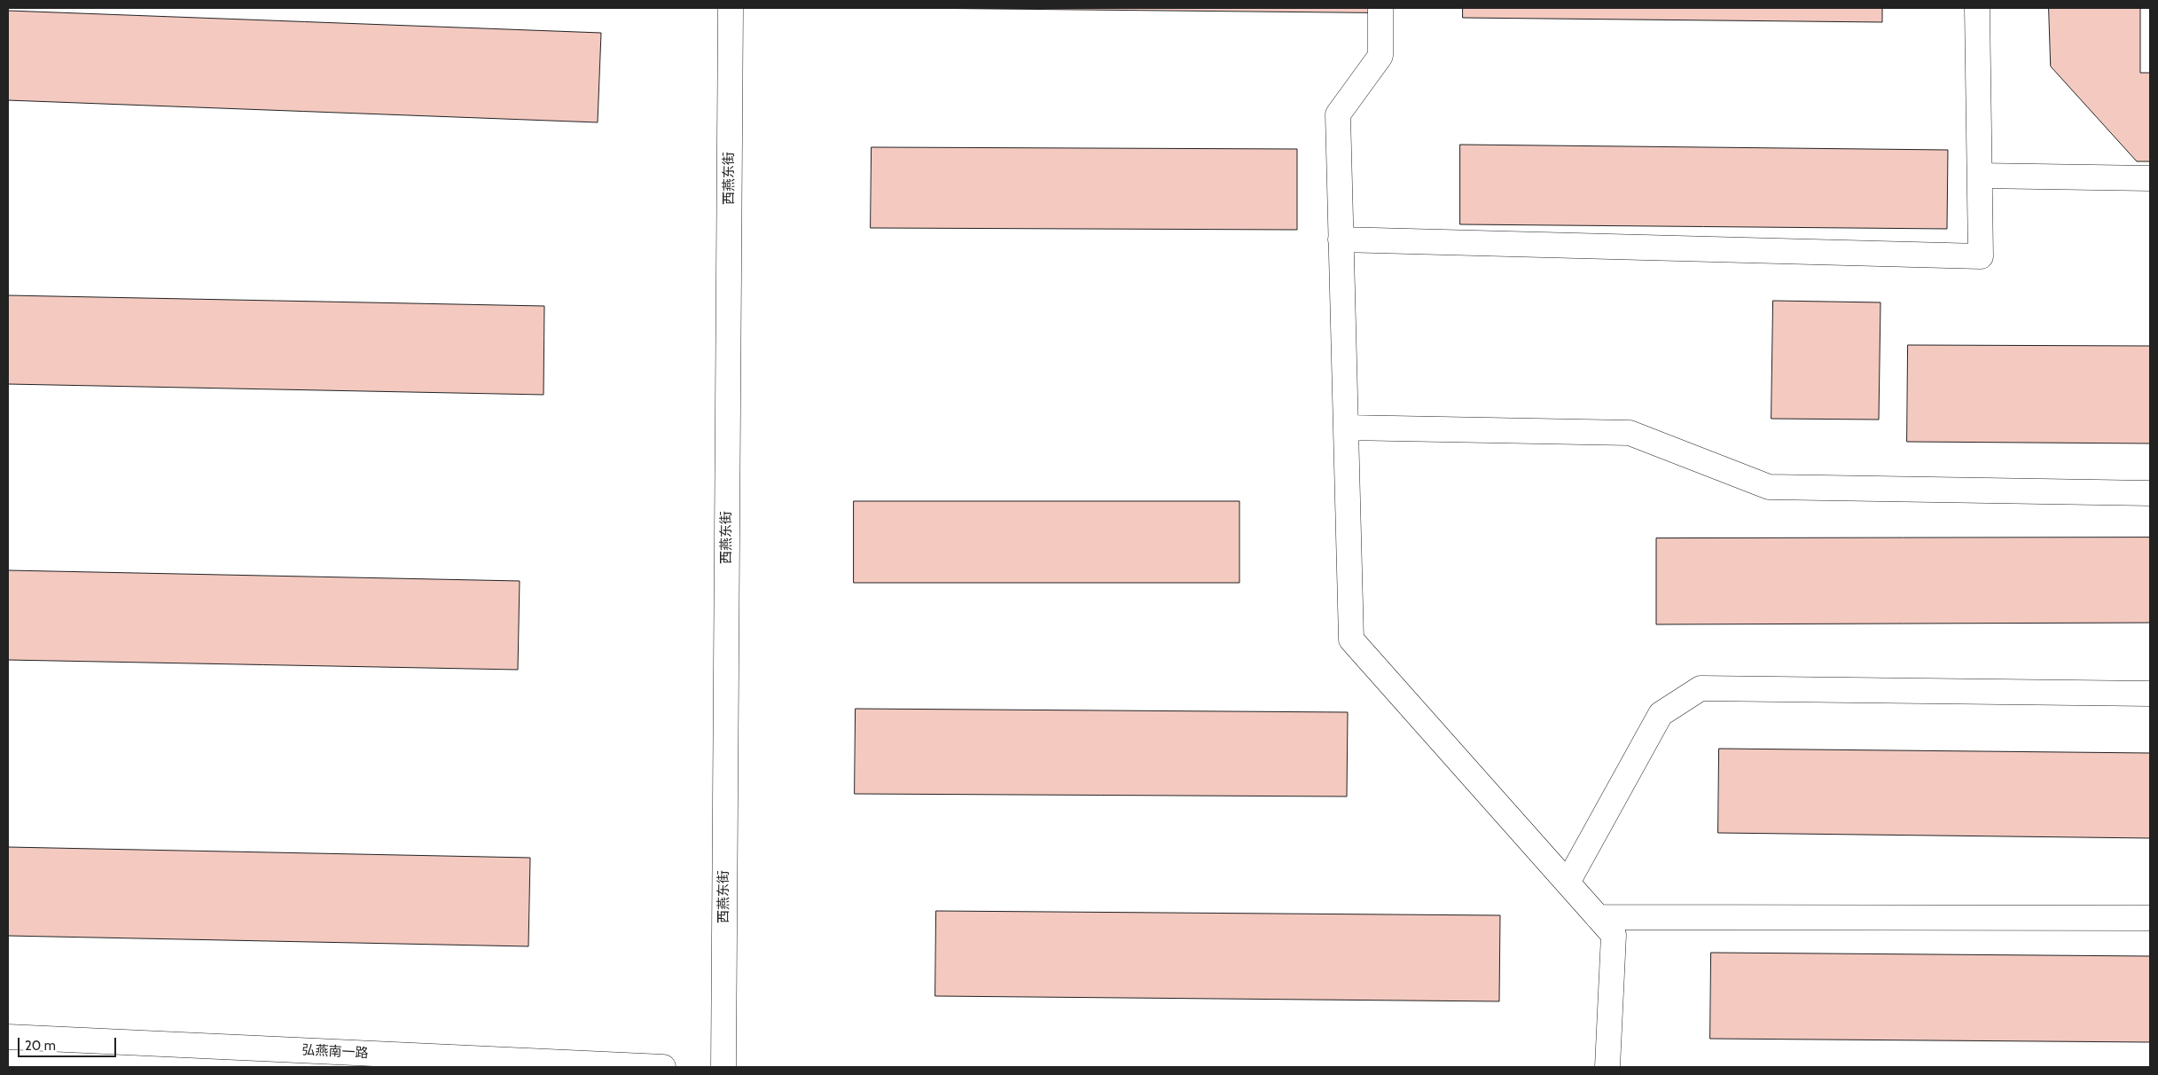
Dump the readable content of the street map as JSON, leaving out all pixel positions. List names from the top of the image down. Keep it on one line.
{"streets":{"street":["西燕东街","弘燕南一路"]},"scale_bar":"20 m"}
